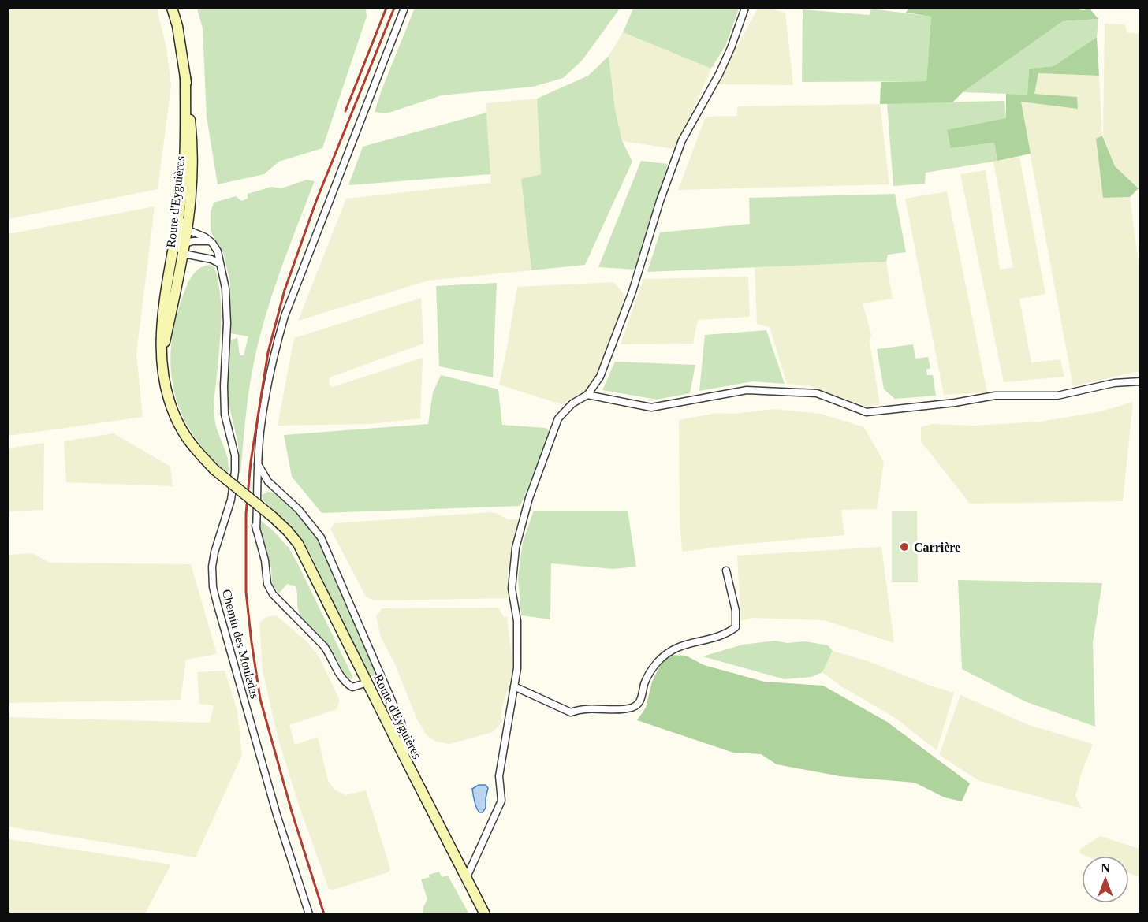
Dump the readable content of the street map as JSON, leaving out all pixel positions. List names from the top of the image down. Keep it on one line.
{"streets":{"main road":["Route d'Eyguières"],"street":["Chemin des Mouledas"]},"places":["Carrière"],"north":"top"}
